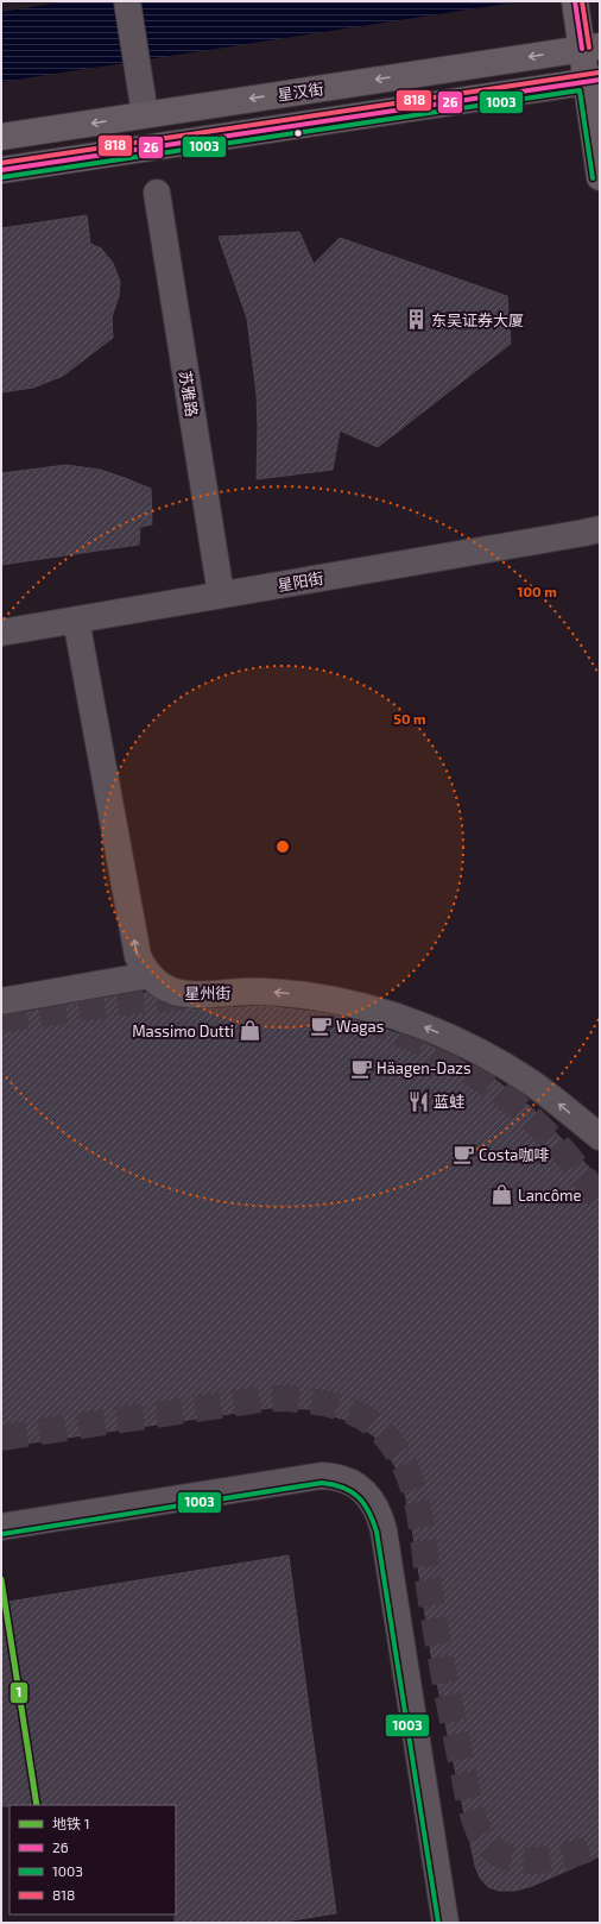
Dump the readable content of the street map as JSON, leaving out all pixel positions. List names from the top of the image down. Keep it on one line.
{"streets":{"main road":["星汉街"],"street":["苏雅路","星阳街","星州街"]},"crossings":[["苏雅路","星阳街"],["星阳街","星州街"]],"one_way":["星州街"],"places":{"building":["东吴证券大厦"],"cafe":["Wagas","Häagen-Dazs","Costa咖啡"],"shop":["Massimo Dutti","Lancôme"],"restaurant":["蓝蛙"]},"lines":["transit line 26","transit line 818","transit line 1003","metro line 1"],"legend":["地铁 1","26","1003","818"],"rings":["100 m","50 m"]}
